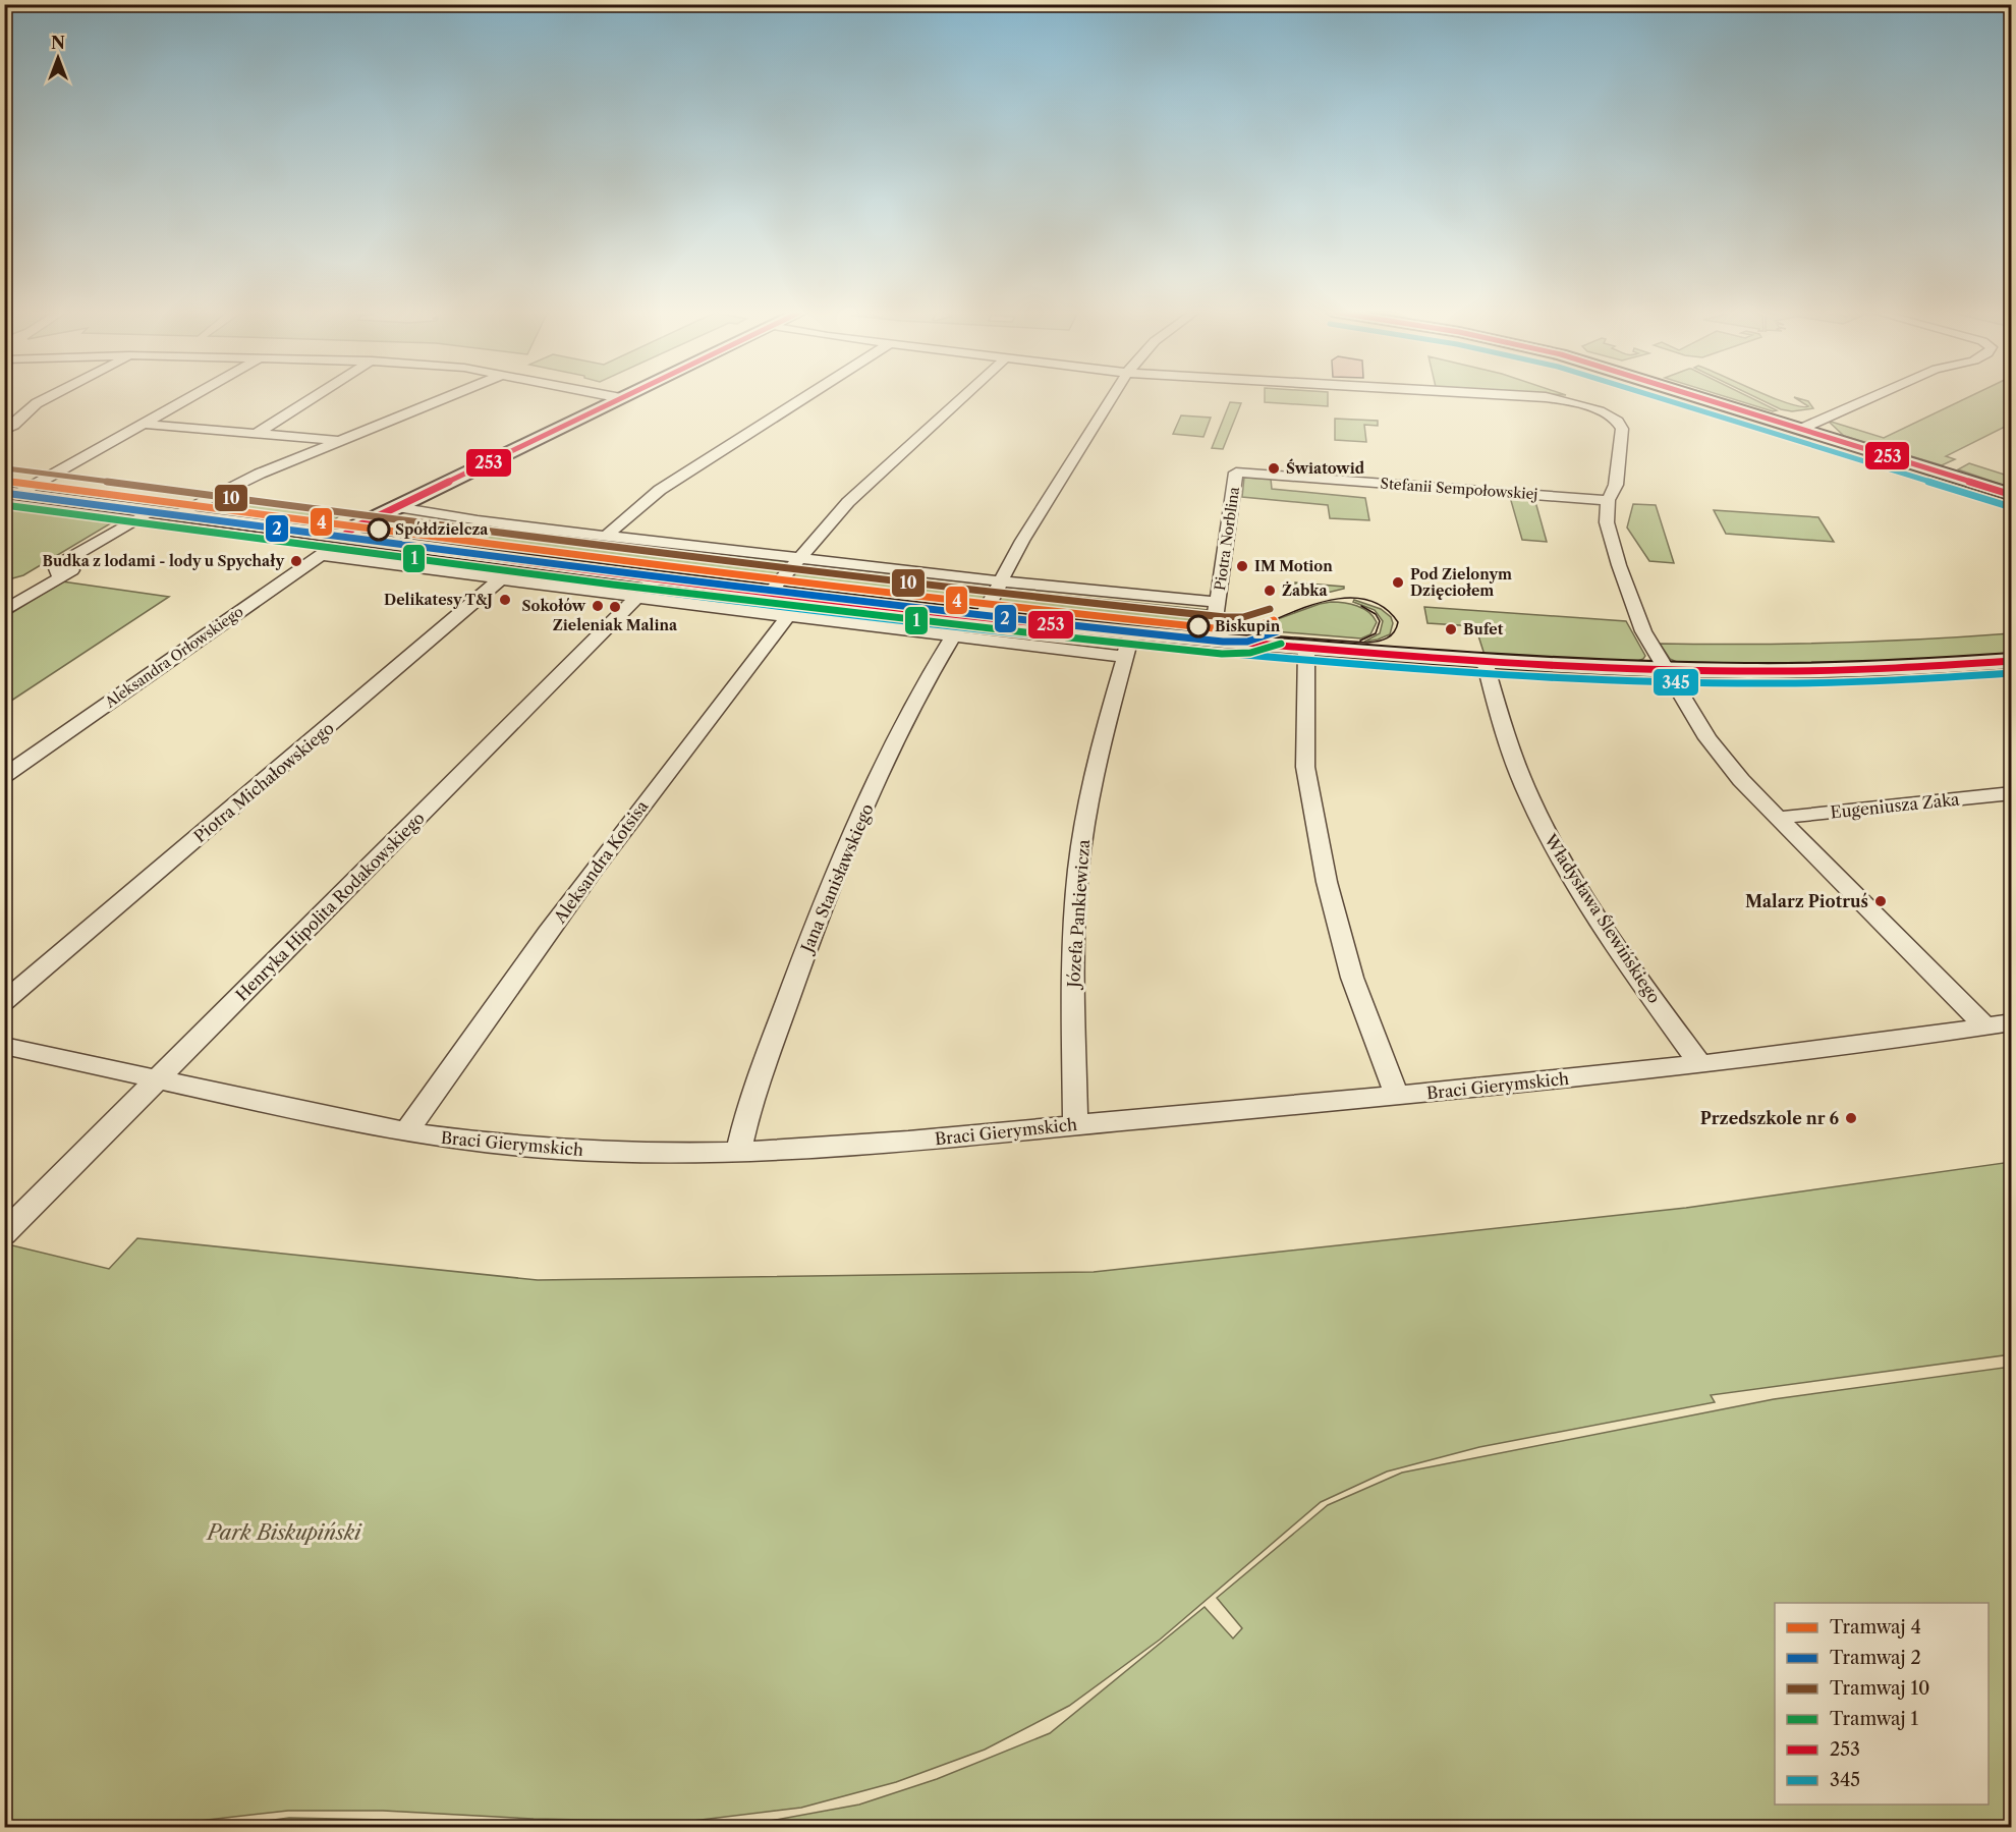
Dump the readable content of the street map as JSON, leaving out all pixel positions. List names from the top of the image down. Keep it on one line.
{"streets":{"street":["Stefanii Sempołowskiej","Piotra Norblina","Aleksandra Orłowskiego","Piotra Michałowskiego","Eugeniusza Zaka","Aleksandra Kotsisa","Jana Stanisławskiego","Henryka Hipolita Rodakowskiego","Józefa Pankiewicza","Władysława Ślewińskiego","Braci Gierymskich"]},"crossings":[["Stefanii Sempołowskiej","Piotra Norblina"],["Aleksandra Kotsisa","Braci Gierymskich"],["Jana Stanisławskiego","Braci Gierymskich"],["Henryka Hipolita Rodakowskiego","Braci Gierymskich"],["Józefa Pankiewicza","Braci Gierymskich"],["Władysława Ślewińskiego","Braci Gierymskich"]],"parks":["Park Biskupiński"],"places":["Światowid","Spółdzielcza","Budka z lodami - lody u Spychały","IM Motion","Pod Zielonym Dzięciołem","Żabka","Delikatesy T&J","Sokołów","Zieleniak Malina","Biskupin","Bufet","Malarz Piotruś","Przedszkole nr 6"],"lines":["transit line 253","transit line 345","tram line 10","tram line 4","tram line 2","tram line 1"],"legend":["Tramwaj 4","Tramwaj 2","Tramwaj 10","Tramwaj 1","253","345"],"north":"top"}
